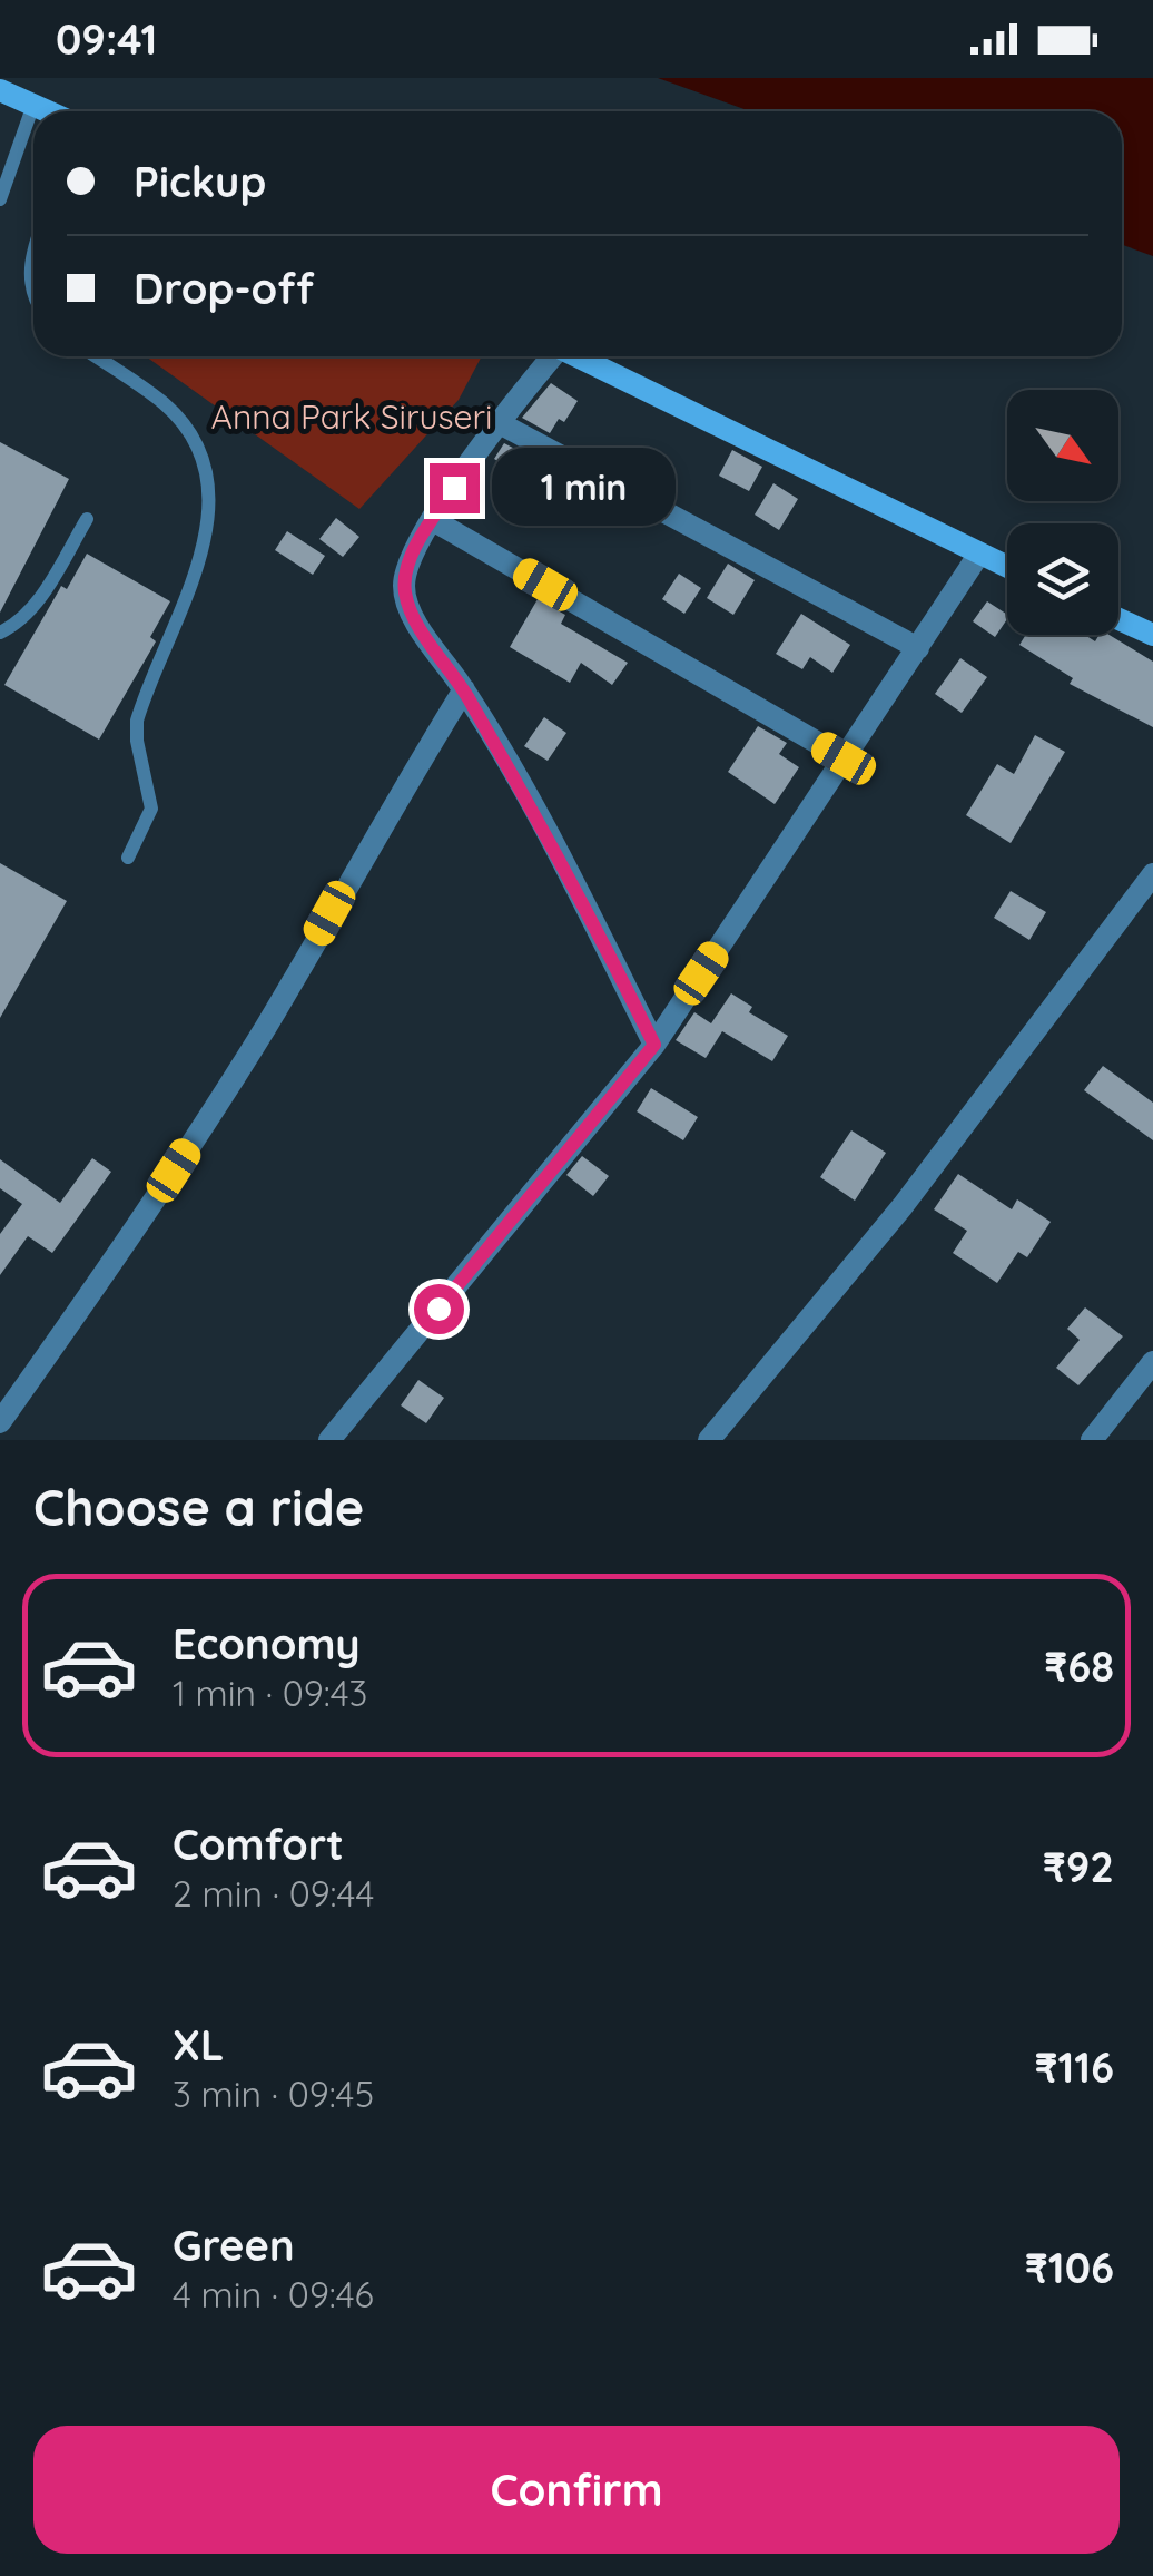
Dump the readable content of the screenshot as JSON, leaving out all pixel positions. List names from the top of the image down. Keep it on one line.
{"parks":["Anna Park Siruseri"],"north":"bottom right","page":{"status":"09:41","banner":["Pickup","Drop-off"],"bubble":"1 min","heading":"Choose a ride","list":[{"name":"Economy","note":"1 min · 09:43","value":"₹68"},{"name":"Comfort","note":"2 min · 09:44","value":"₹92"},{"name":"XL","note":"3 min · 09:45","value":"₹116"},{"name":"Green","note":"4 min · 09:46","value":"₹106"}],"buttons":"Confirm"}}
